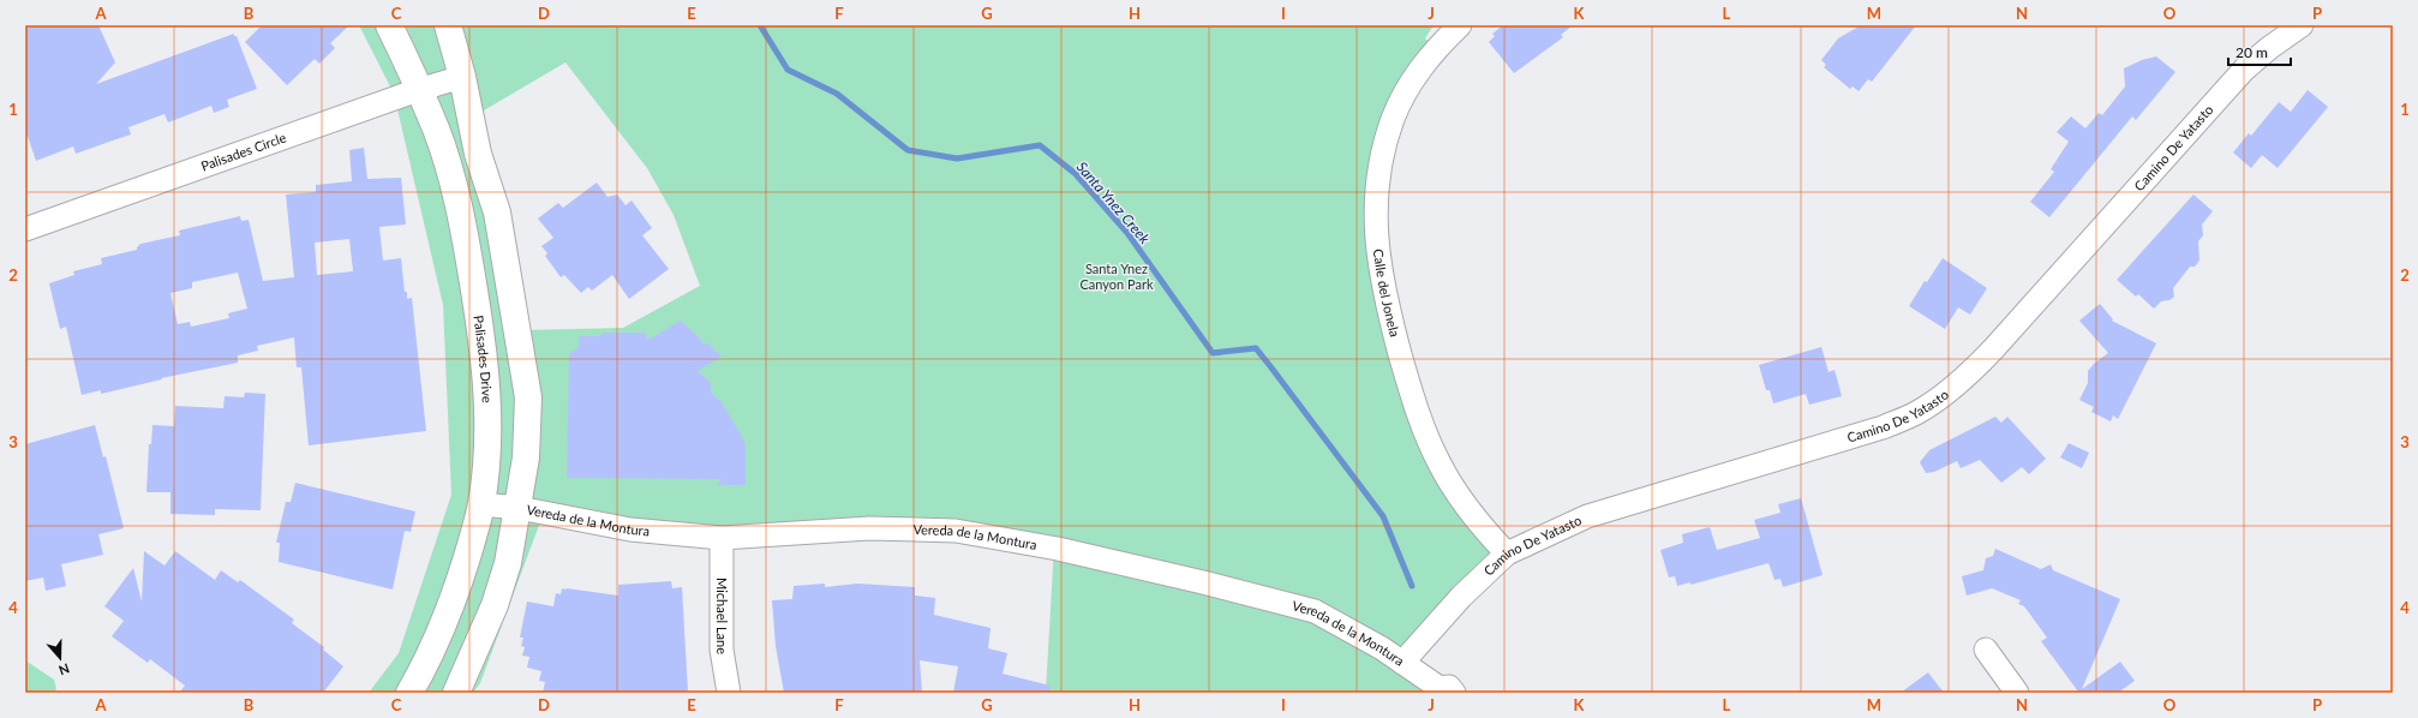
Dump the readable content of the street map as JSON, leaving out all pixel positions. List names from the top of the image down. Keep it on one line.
{"streets":{"street":["Camino De Yatasto","Palisades Circle","Calle del Jonela","Palisades Drive","Vereda de la Montura","Michael Lane"]},"crossings":[["Camino De Yatasto","Calle del Jonela"],["Camino De Yatasto","Vereda de la Montura"],["Palisades Circle","Palisades Drive"],["Palisades Drive","Vereda de la Montura"],["Vereda de la Montura","Michael Lane"]],"water":["Santa Ynez Creek"],"parks":["Santa Ynez Canyon Park"],"scale_bar":"20 m","north":"bottom","grid":{"columns":["A","B","C","D","E","F","G","H","I","J","K","L","M","N","O","P"],"rows":["1","2","3","4"]}}
